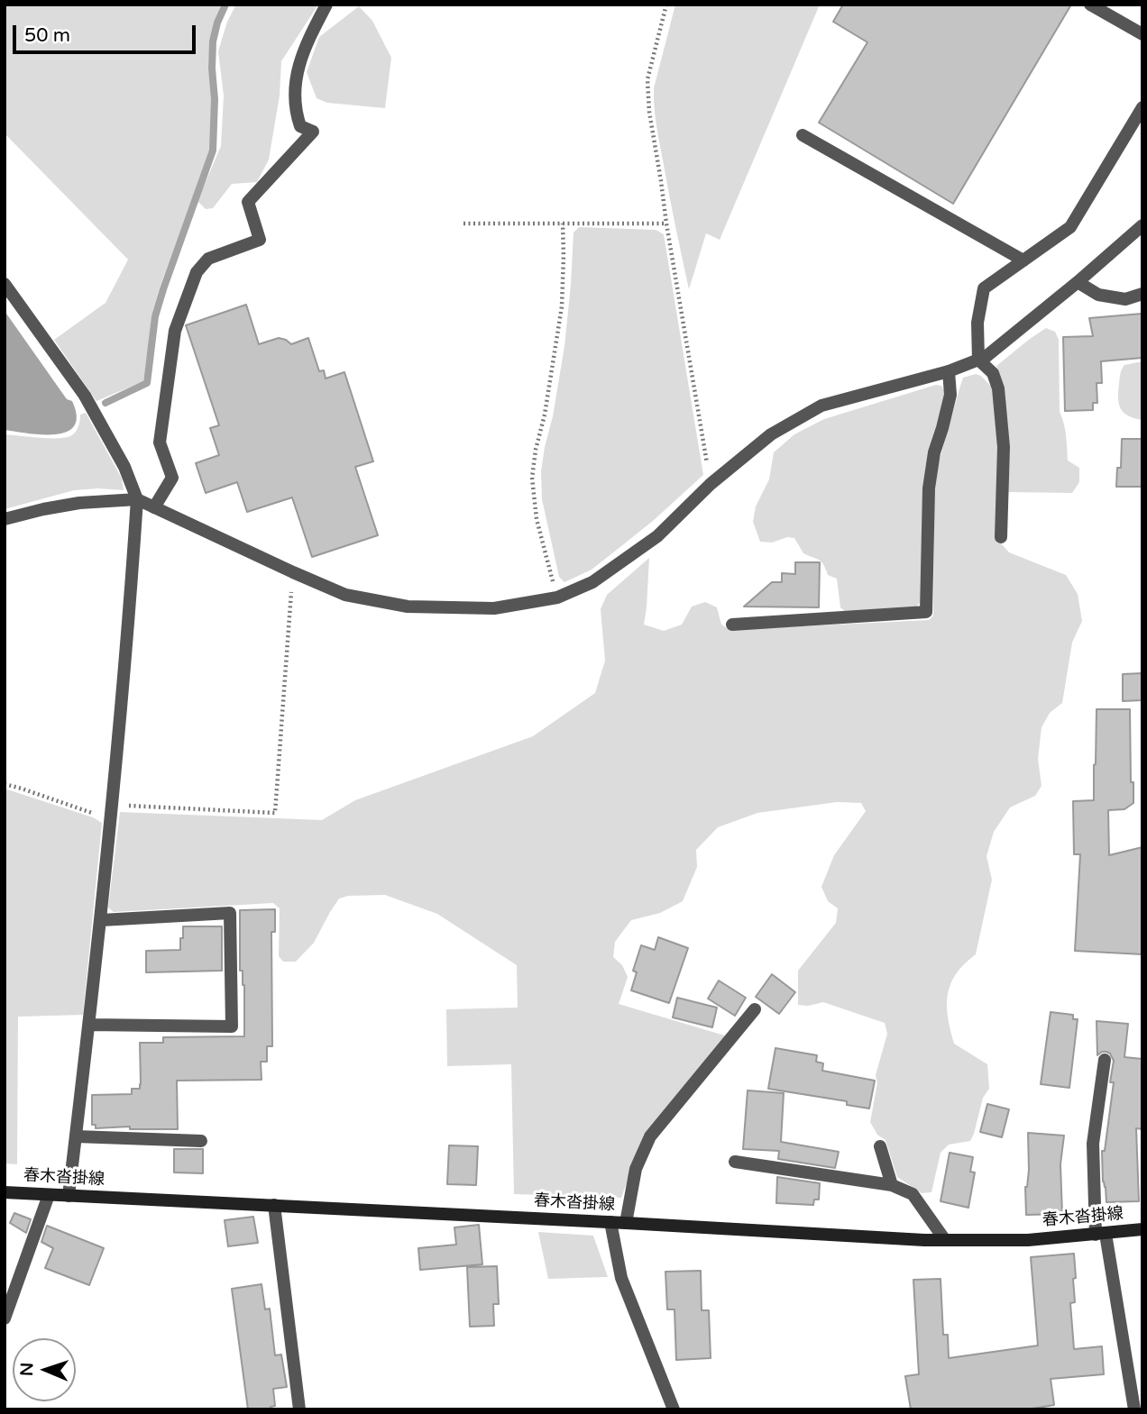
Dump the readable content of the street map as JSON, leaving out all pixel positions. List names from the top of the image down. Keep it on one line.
{"streets":{"main road":["春木沓掛線"]},"scale_bar":"50 m","north":"left"}
